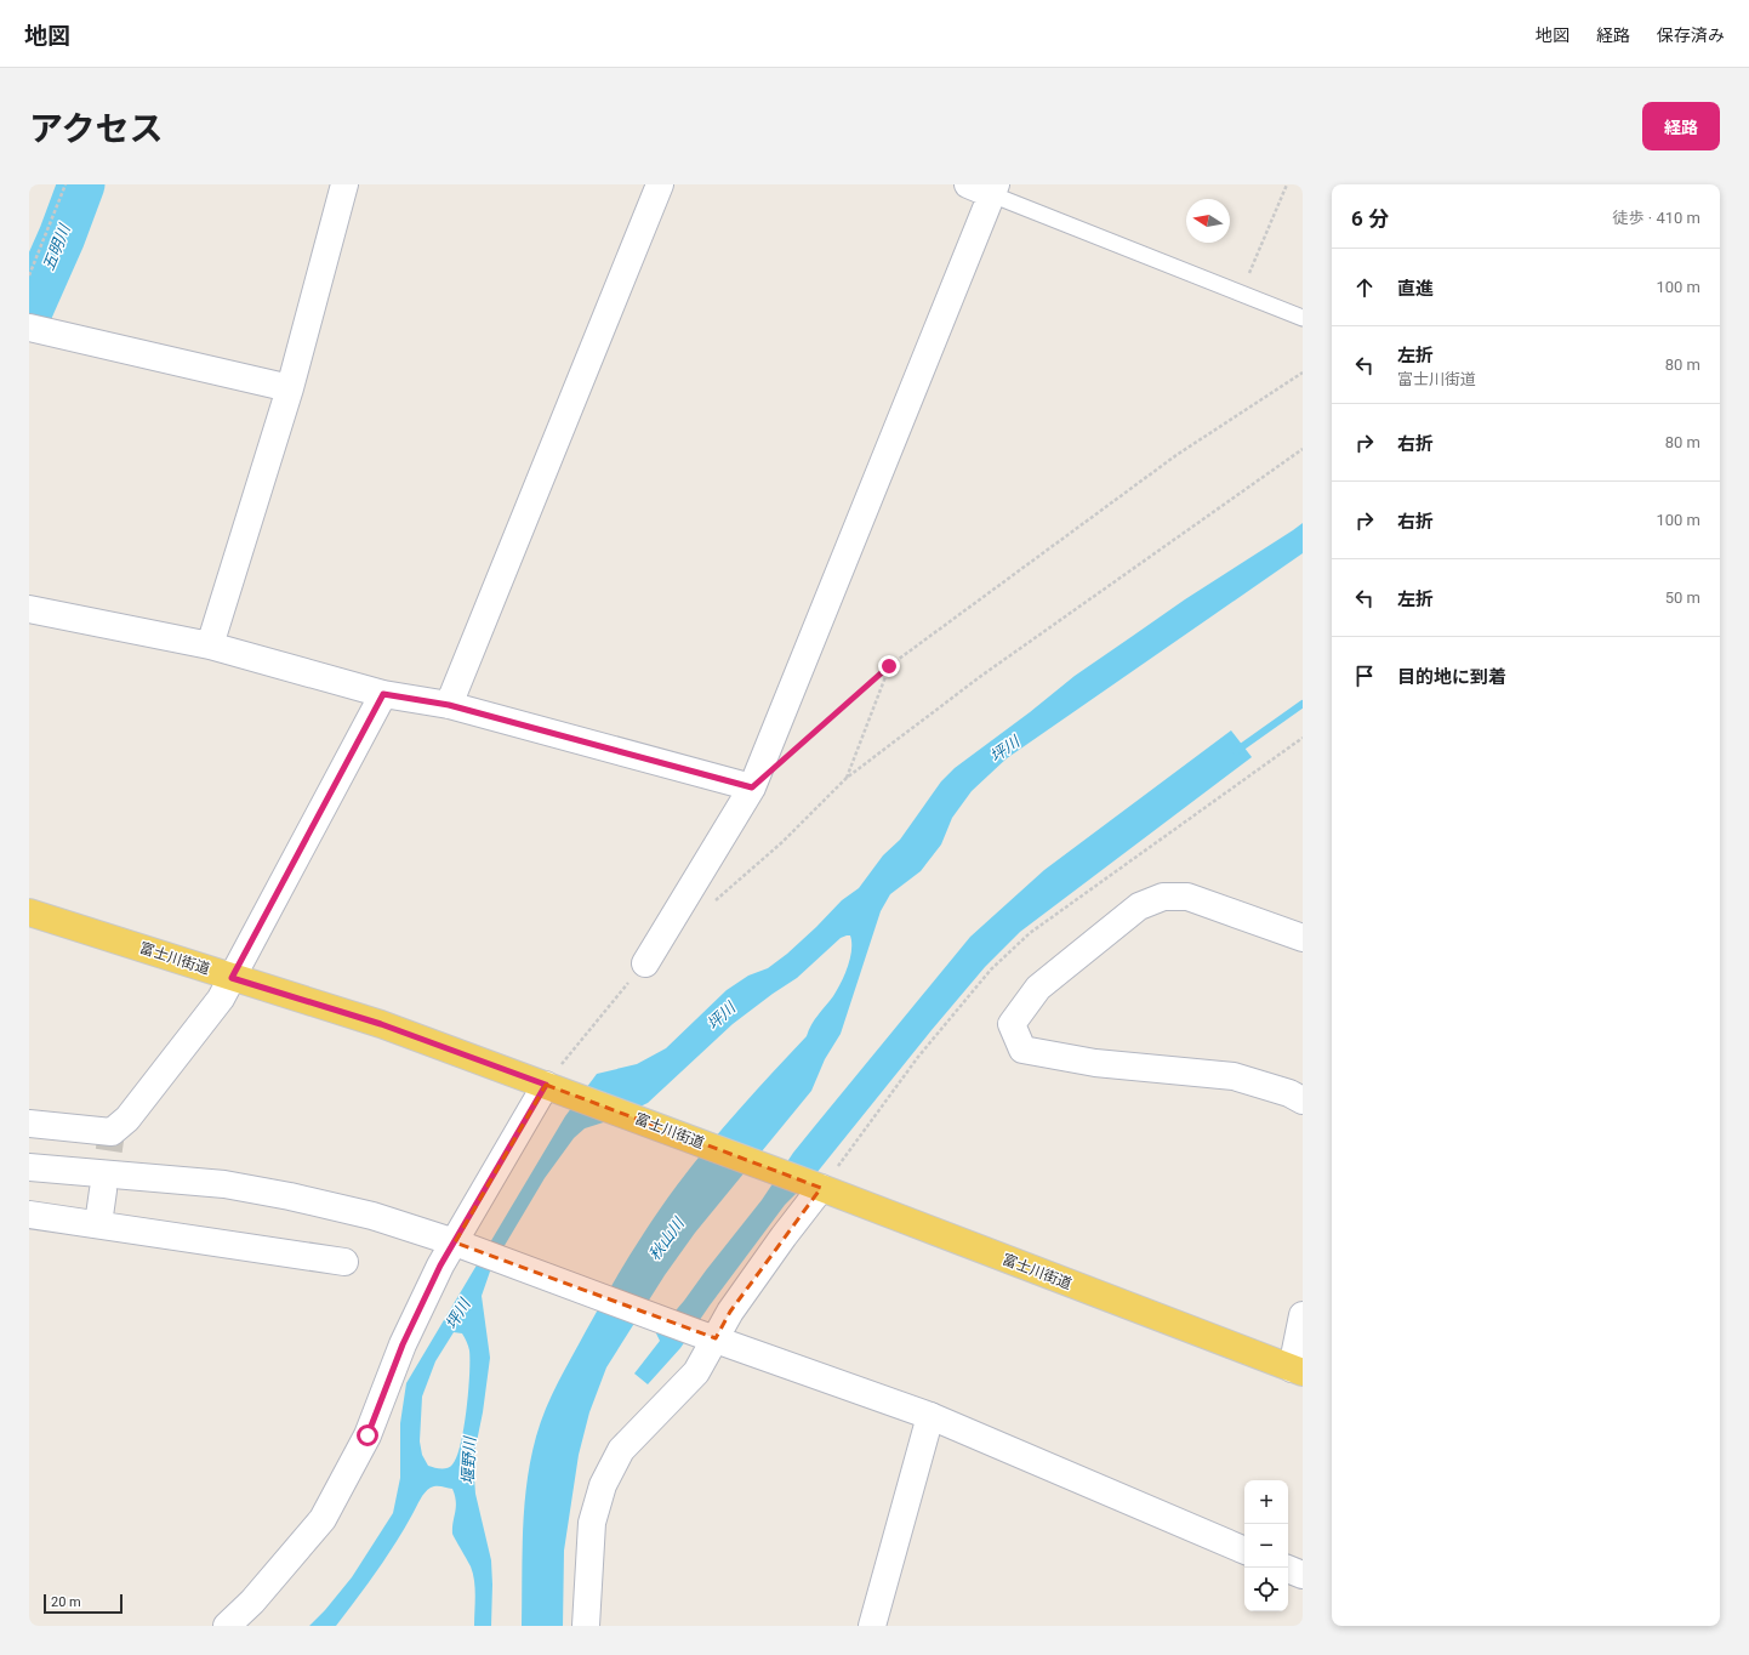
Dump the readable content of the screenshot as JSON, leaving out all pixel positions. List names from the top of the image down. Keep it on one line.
{"streets":{"main road":["富士川街道"]},"water":["五明川","坪川","秋山川","堰野川"],"scale_bar":"20 m","north":"left","page":{"header":"地図","nav":["地図","経路","保存済み"],"title":"アクセス","buttons":"経路","heading":["6 分","徒歩 · 410 m"],"list":[["直進","100 m"],["左折","富士川街道","80 m"],["右折","80 m"],["右折","100 m"],["左折","50 m"],"目的地に到着"],"map_buttons":["+","−"],"scale":"20 m"}}
